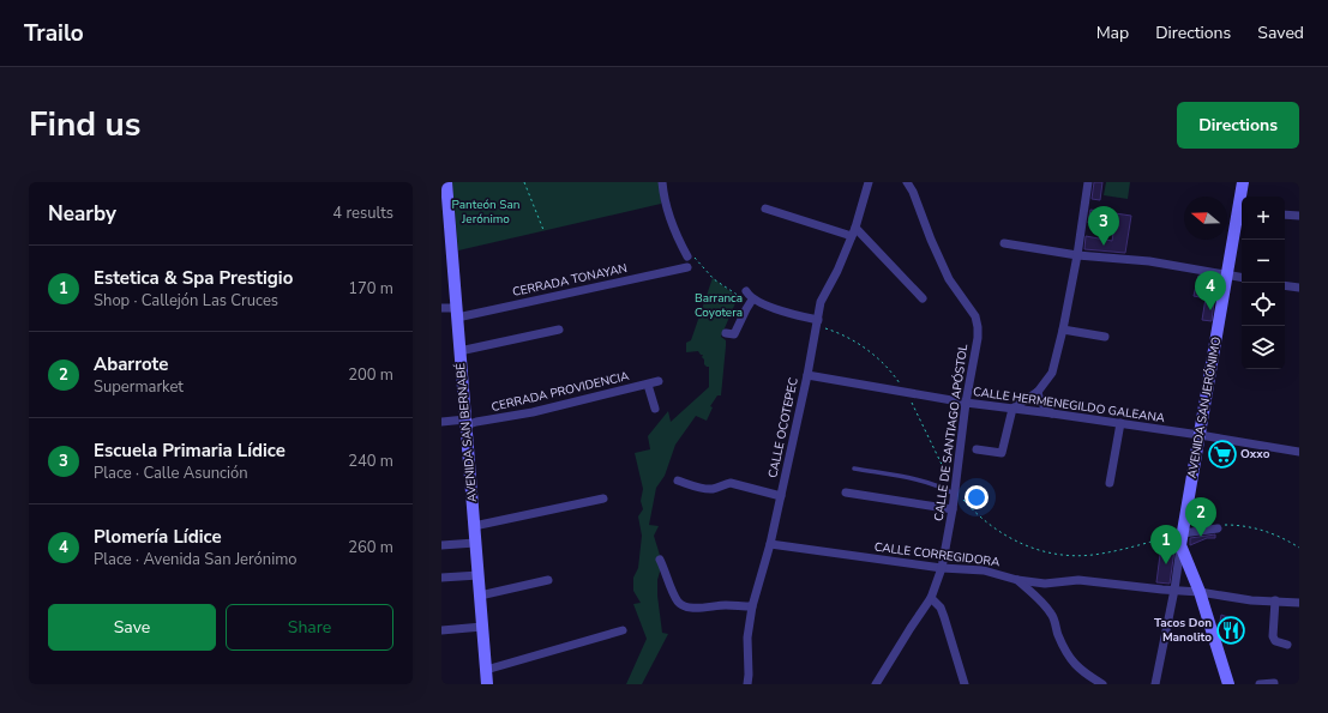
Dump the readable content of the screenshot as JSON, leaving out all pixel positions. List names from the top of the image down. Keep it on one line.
{"streets":{"main road":["AVENIDA SAN JERÓNIMO","AVENIDA SAN BERNABÉ"],"street":["CERRADA TONAYAN","CERRADA PROVIDENCIA","CALLE HERMENEGILDO GALEANA","CALLE OCOTEPEC","CALLE DE SANTIAGO APÓSTOL","CALLE CORREGIDORA"]},"crossings":[["CERRADA TONAYAN","AVENIDA SAN BERNABÉ"],["CERRADA PROVIDENCIA","AVENIDA SAN BERNABÉ"],["CALLE HERMENEGILDO GALEANA","AVENIDA SAN JERÓNIMO"],["CALLE HERMENEGILDO GALEANA","CALLE OCOTEPEC"],["CALLE HERMENEGILDO GALEANA","CALLE DE SANTIAGO APÓSTOL"],["CALLE OCOTEPEC","CALLE CORREGIDORA"],["CALLE DE SANTIAGO APÓSTOL","CALLE CORREGIDORA"]],"parks":["Panteón San Jerónimo","Barranca Coyotera"],"places":{"supermarket":["Oxxo"],"restaurant":["Tacos Don Manolito"]},"north":"left","page":{"header":"Trailo","nav":["Map","Directions","Saved"],"title":"Find us","buttons":["Directions",["Save","Share"]],"heading":["Nearby","4 results"],"map_buttons":["+","−"],"pins":["3","4","2","1"],"list":[{"mark":"1","name":"Estetica & Spa Prestigio","note":"Shop · Callejón Las Cruces","value":"170 m"},{"mark":"2","name":"Abarrote","note":"Supermarket","value":"200 m"},{"mark":"3","name":"Escuela Primaria Lídice","note":"Place · Calle Asunción","value":"240 m"},{"mark":"4","name":"Plomería Lídice","note":"Place · Avenida San Jerónimo","value":"260 m"}]}}
